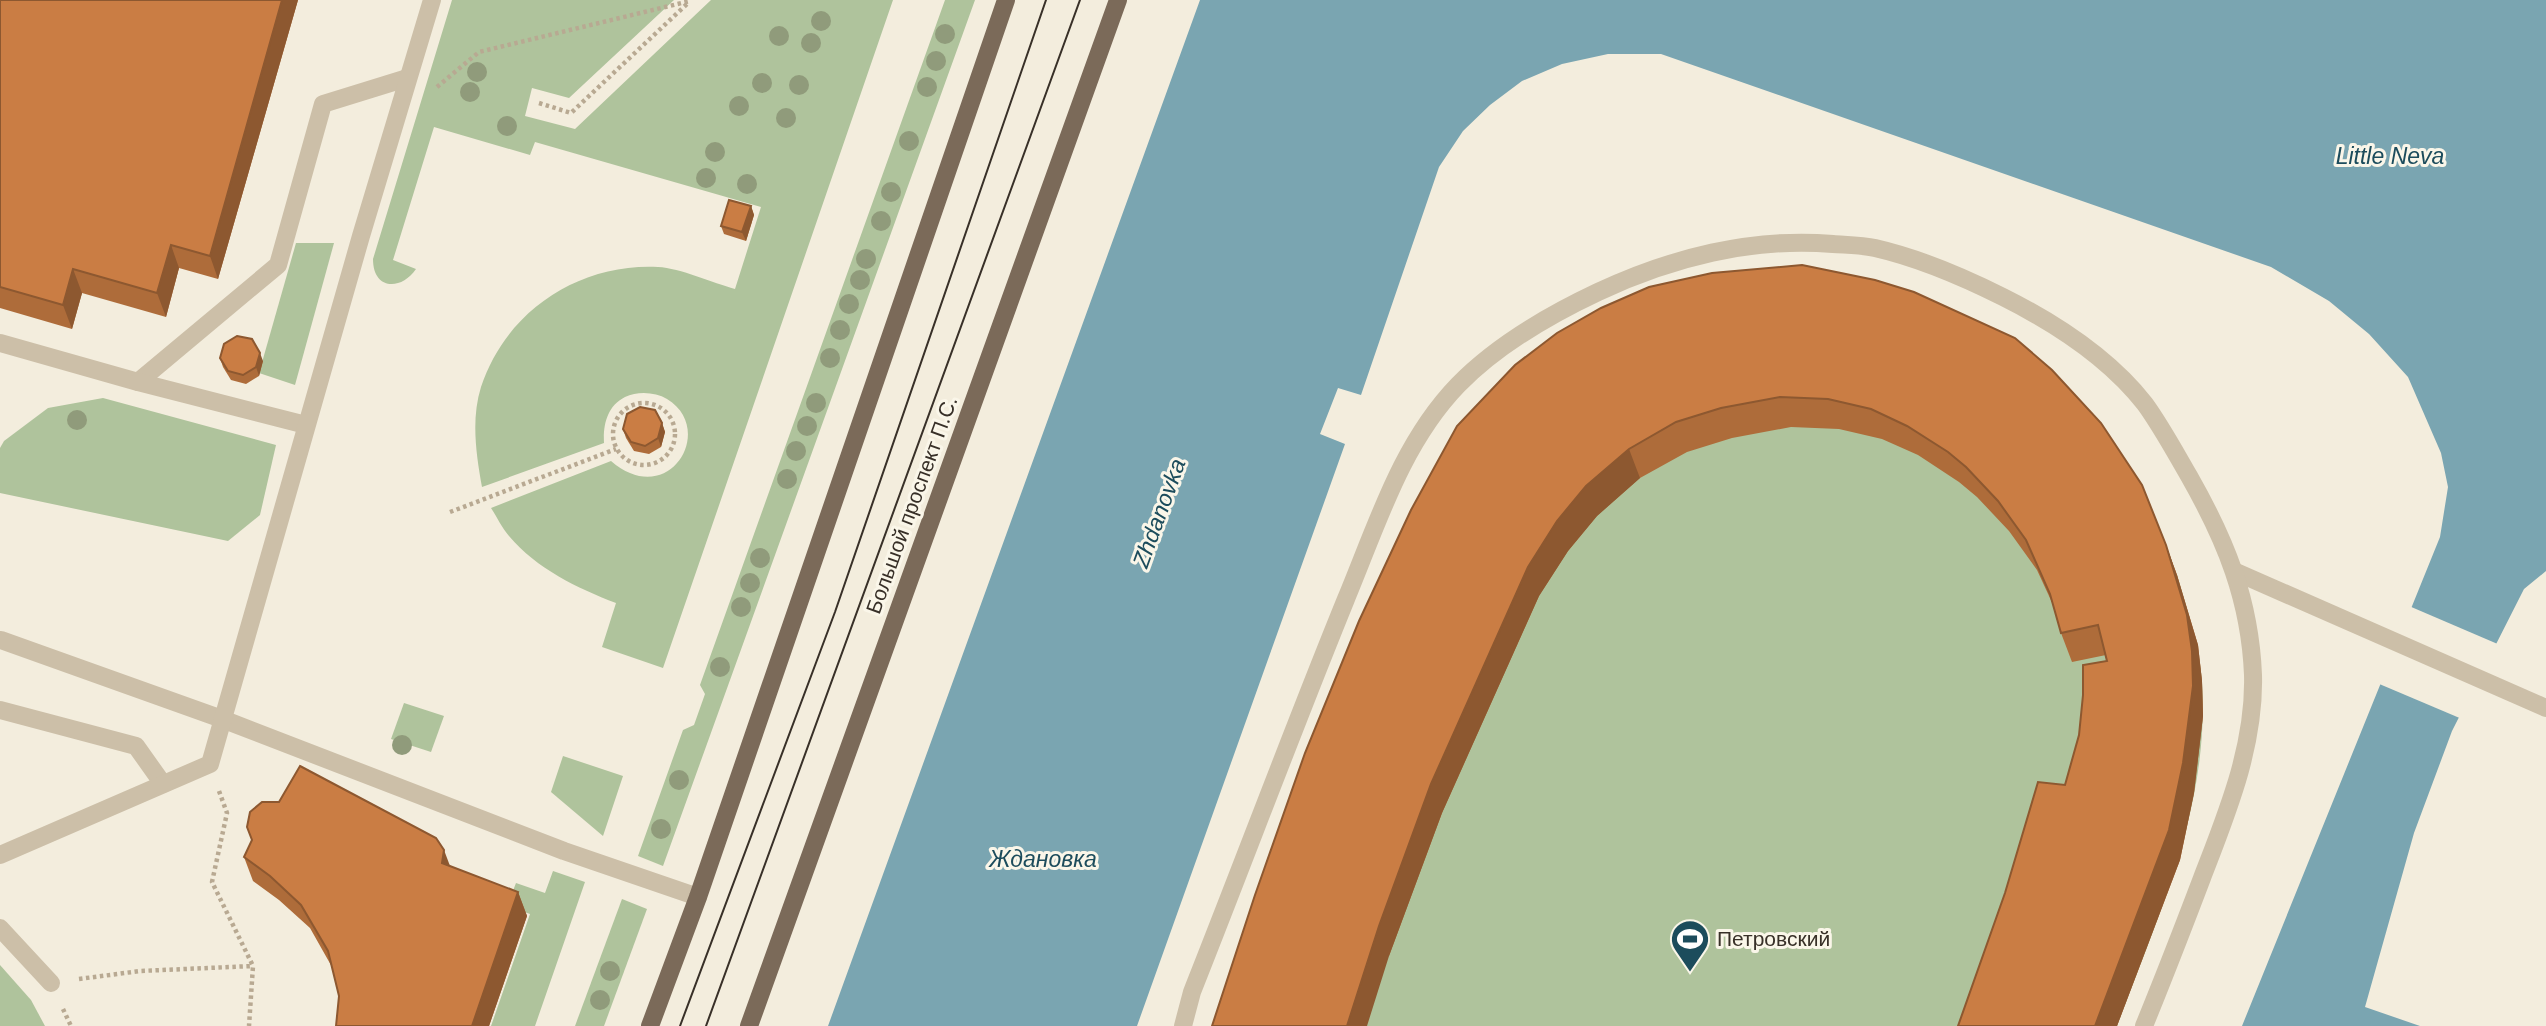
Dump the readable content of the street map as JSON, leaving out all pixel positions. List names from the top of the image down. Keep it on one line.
{"streets":{"main road":["Большой проспект П.С."]},"water":["Little Neva","Zhdanovka","Ждановка"],"places":{"sports":["Петровский"]}}
